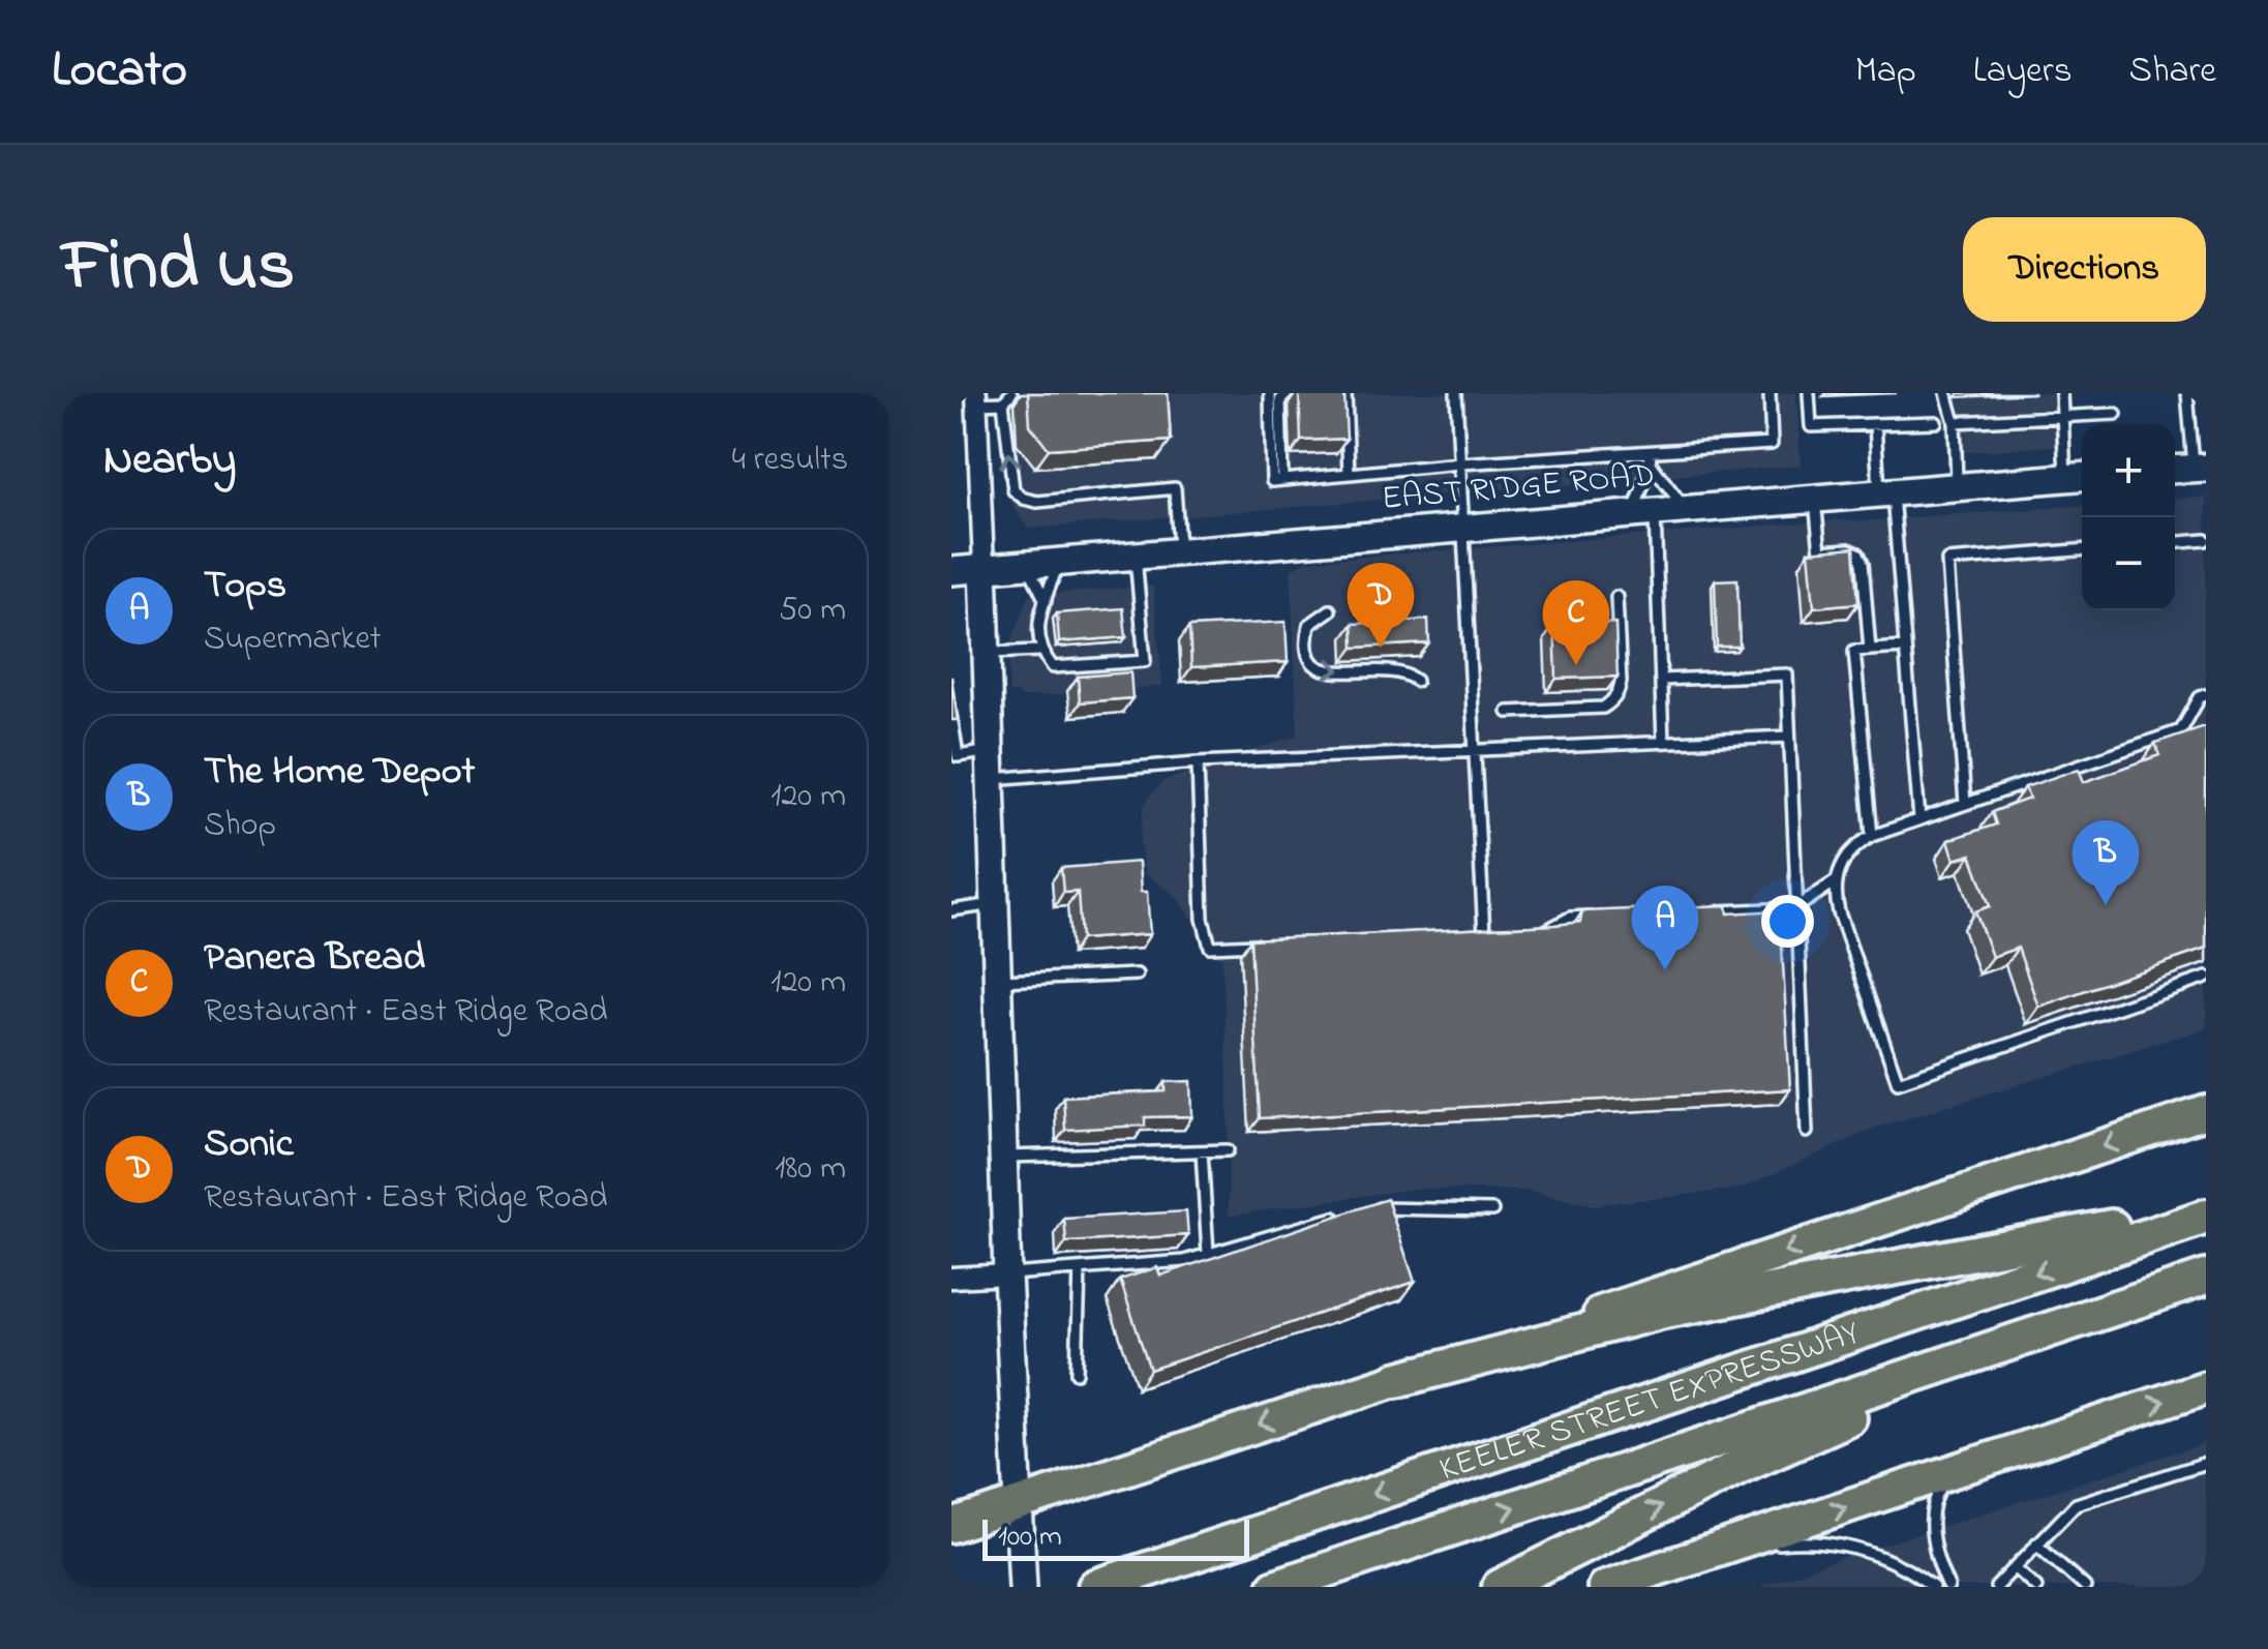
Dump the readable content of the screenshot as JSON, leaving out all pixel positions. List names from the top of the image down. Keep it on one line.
{"streets":{"highway":["KEELER STREET EXPRESSWAY"],"main road":["EAST RIDGE ROAD"]},"scale_bar":"100 m","page":{"header":"Locato","nav":["Map","Layers","Share"],"title":"Find us","buttons":"Directions","heading":["Nearby","4 results"],"map_buttons":["+","−"],"list":[{"mark":"A","name":"Tops","note":"Supermarket","value":"50 m"},{"mark":"B","name":"The Home Depot","note":"Shop","value":"120 m"},{"mark":"C","name":"Panera Bread","note":"Restaurant · East Ridge Road","value":"120 m"},{"mark":"D","name":"Sonic","note":"Restaurant · East Ridge Road","value":"180 m"}],"pins":["D","C","B","A"],"scale":"100 m"}}
